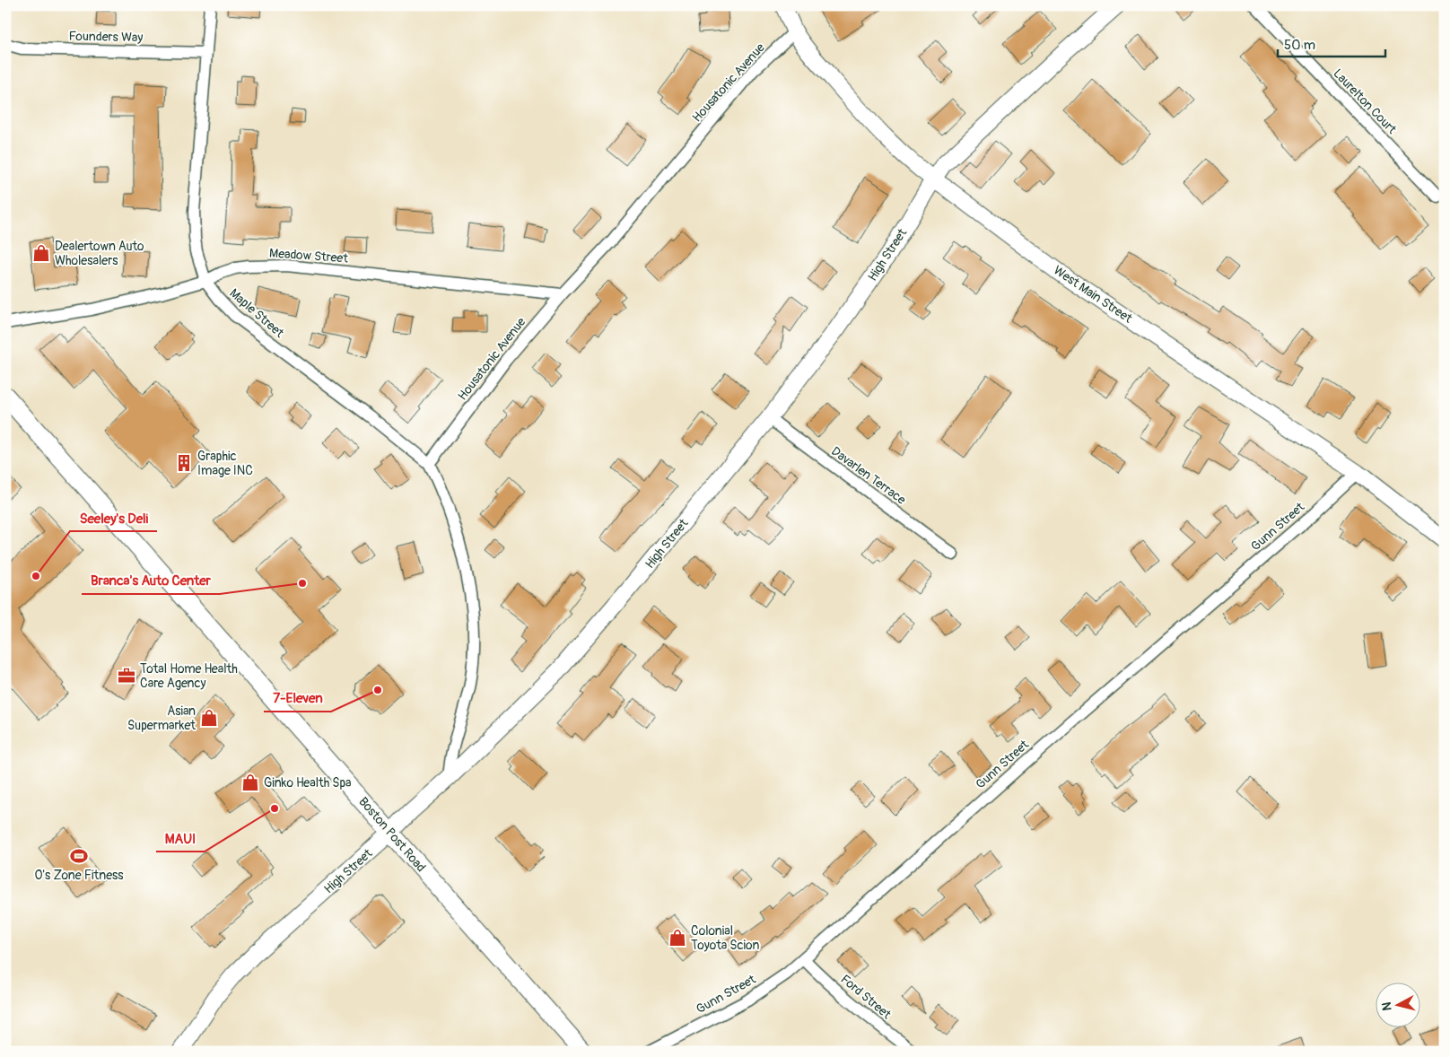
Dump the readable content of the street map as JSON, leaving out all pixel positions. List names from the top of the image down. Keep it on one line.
{"streets":{"main road":["High Street","West Main Street","Boston Post Road"],"street":["Founders Way","Housatonic Avenue","Laurelton Court","Meadow Street","Maple Street","Davarlen Terrace","Gunn Street","Ford Street"]},"crossings":[["Founders Way","Maple Street"],["Housatonic Avenue","Meadow Street"],["Housatonic Avenue","West Main Street"],["Housatonic Avenue","Maple Street"],["High Street","West Main Street"],["High Street","Davarlen Terrace"],["High Street","Boston Post Road"],["Meadow Street","Maple Street"],["West Main Street","Gunn Street"],["Gunn Street","Ford Street"]],"places":{"shop":["Dealertown Auto Wholesalers","Asian Supermarket","Ginko Health Spa","Colonial Toyota Scion"],"building":["Graphic Image INC"],"other":["Seeley's Deli","Branca's Auto Center","7-Eleven","MAUI"],"office":["Total Home Health Care Agency"],"sports":["O's Zone Fitness"]},"scale_bar":"50 m","north":"left"}
